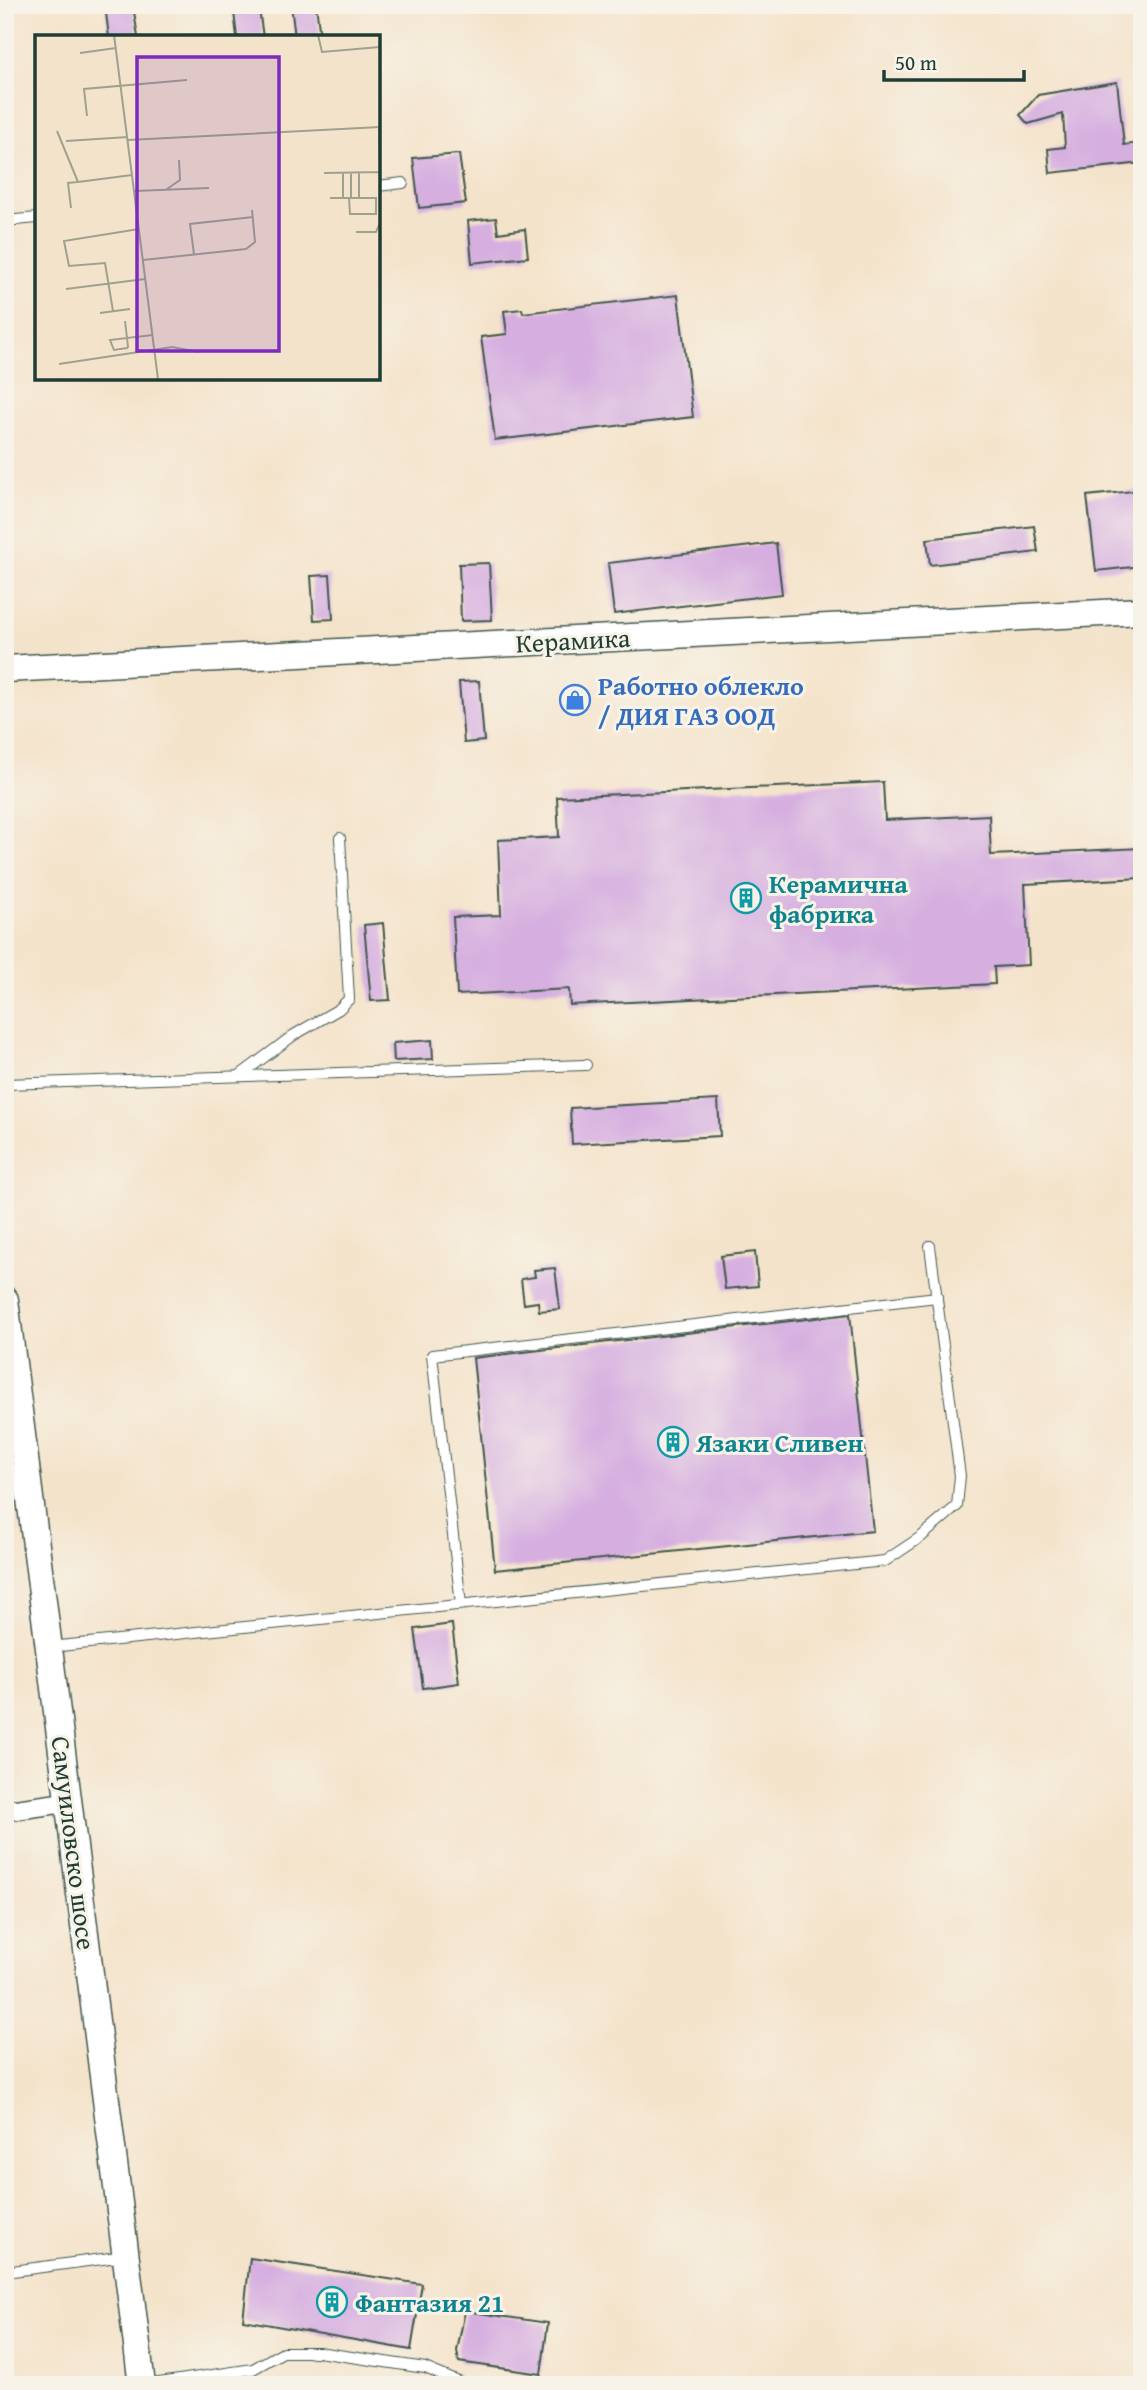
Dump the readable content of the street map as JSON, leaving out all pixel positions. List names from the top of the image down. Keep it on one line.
{"streets":{"street":["Керамика","Самуиловско шосе"]},"places":{"shop":["Работно облекло / ДИЯ ГАЗ ООД"],"building":["Керамична фабрика","Язаки Сливен","Фантазия 21"]},"scale_bar":"50 m"}
